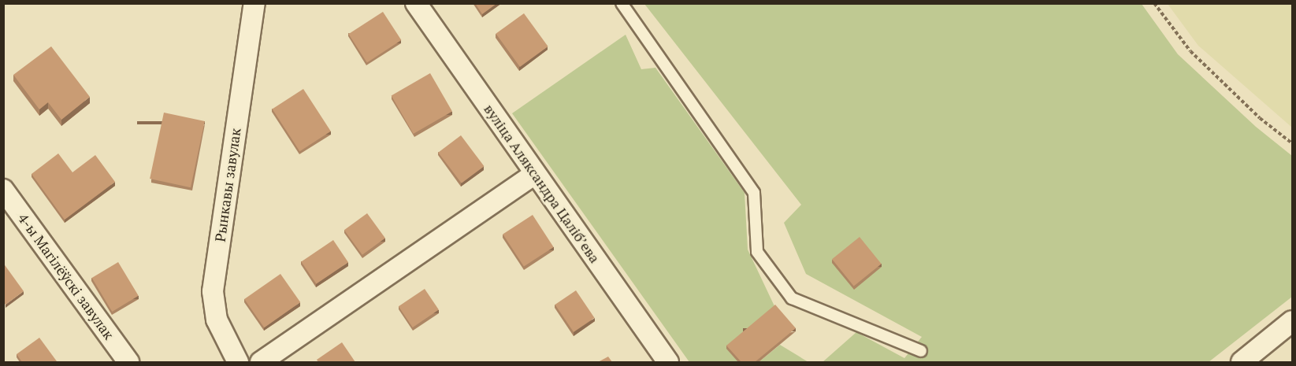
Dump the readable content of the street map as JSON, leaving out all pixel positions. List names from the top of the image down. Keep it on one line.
{"streets":{"street":["вуліца Аляксандра Цалібʼева","Рынкавы завулак","4-ы Магілёўскі завулак"]}}
